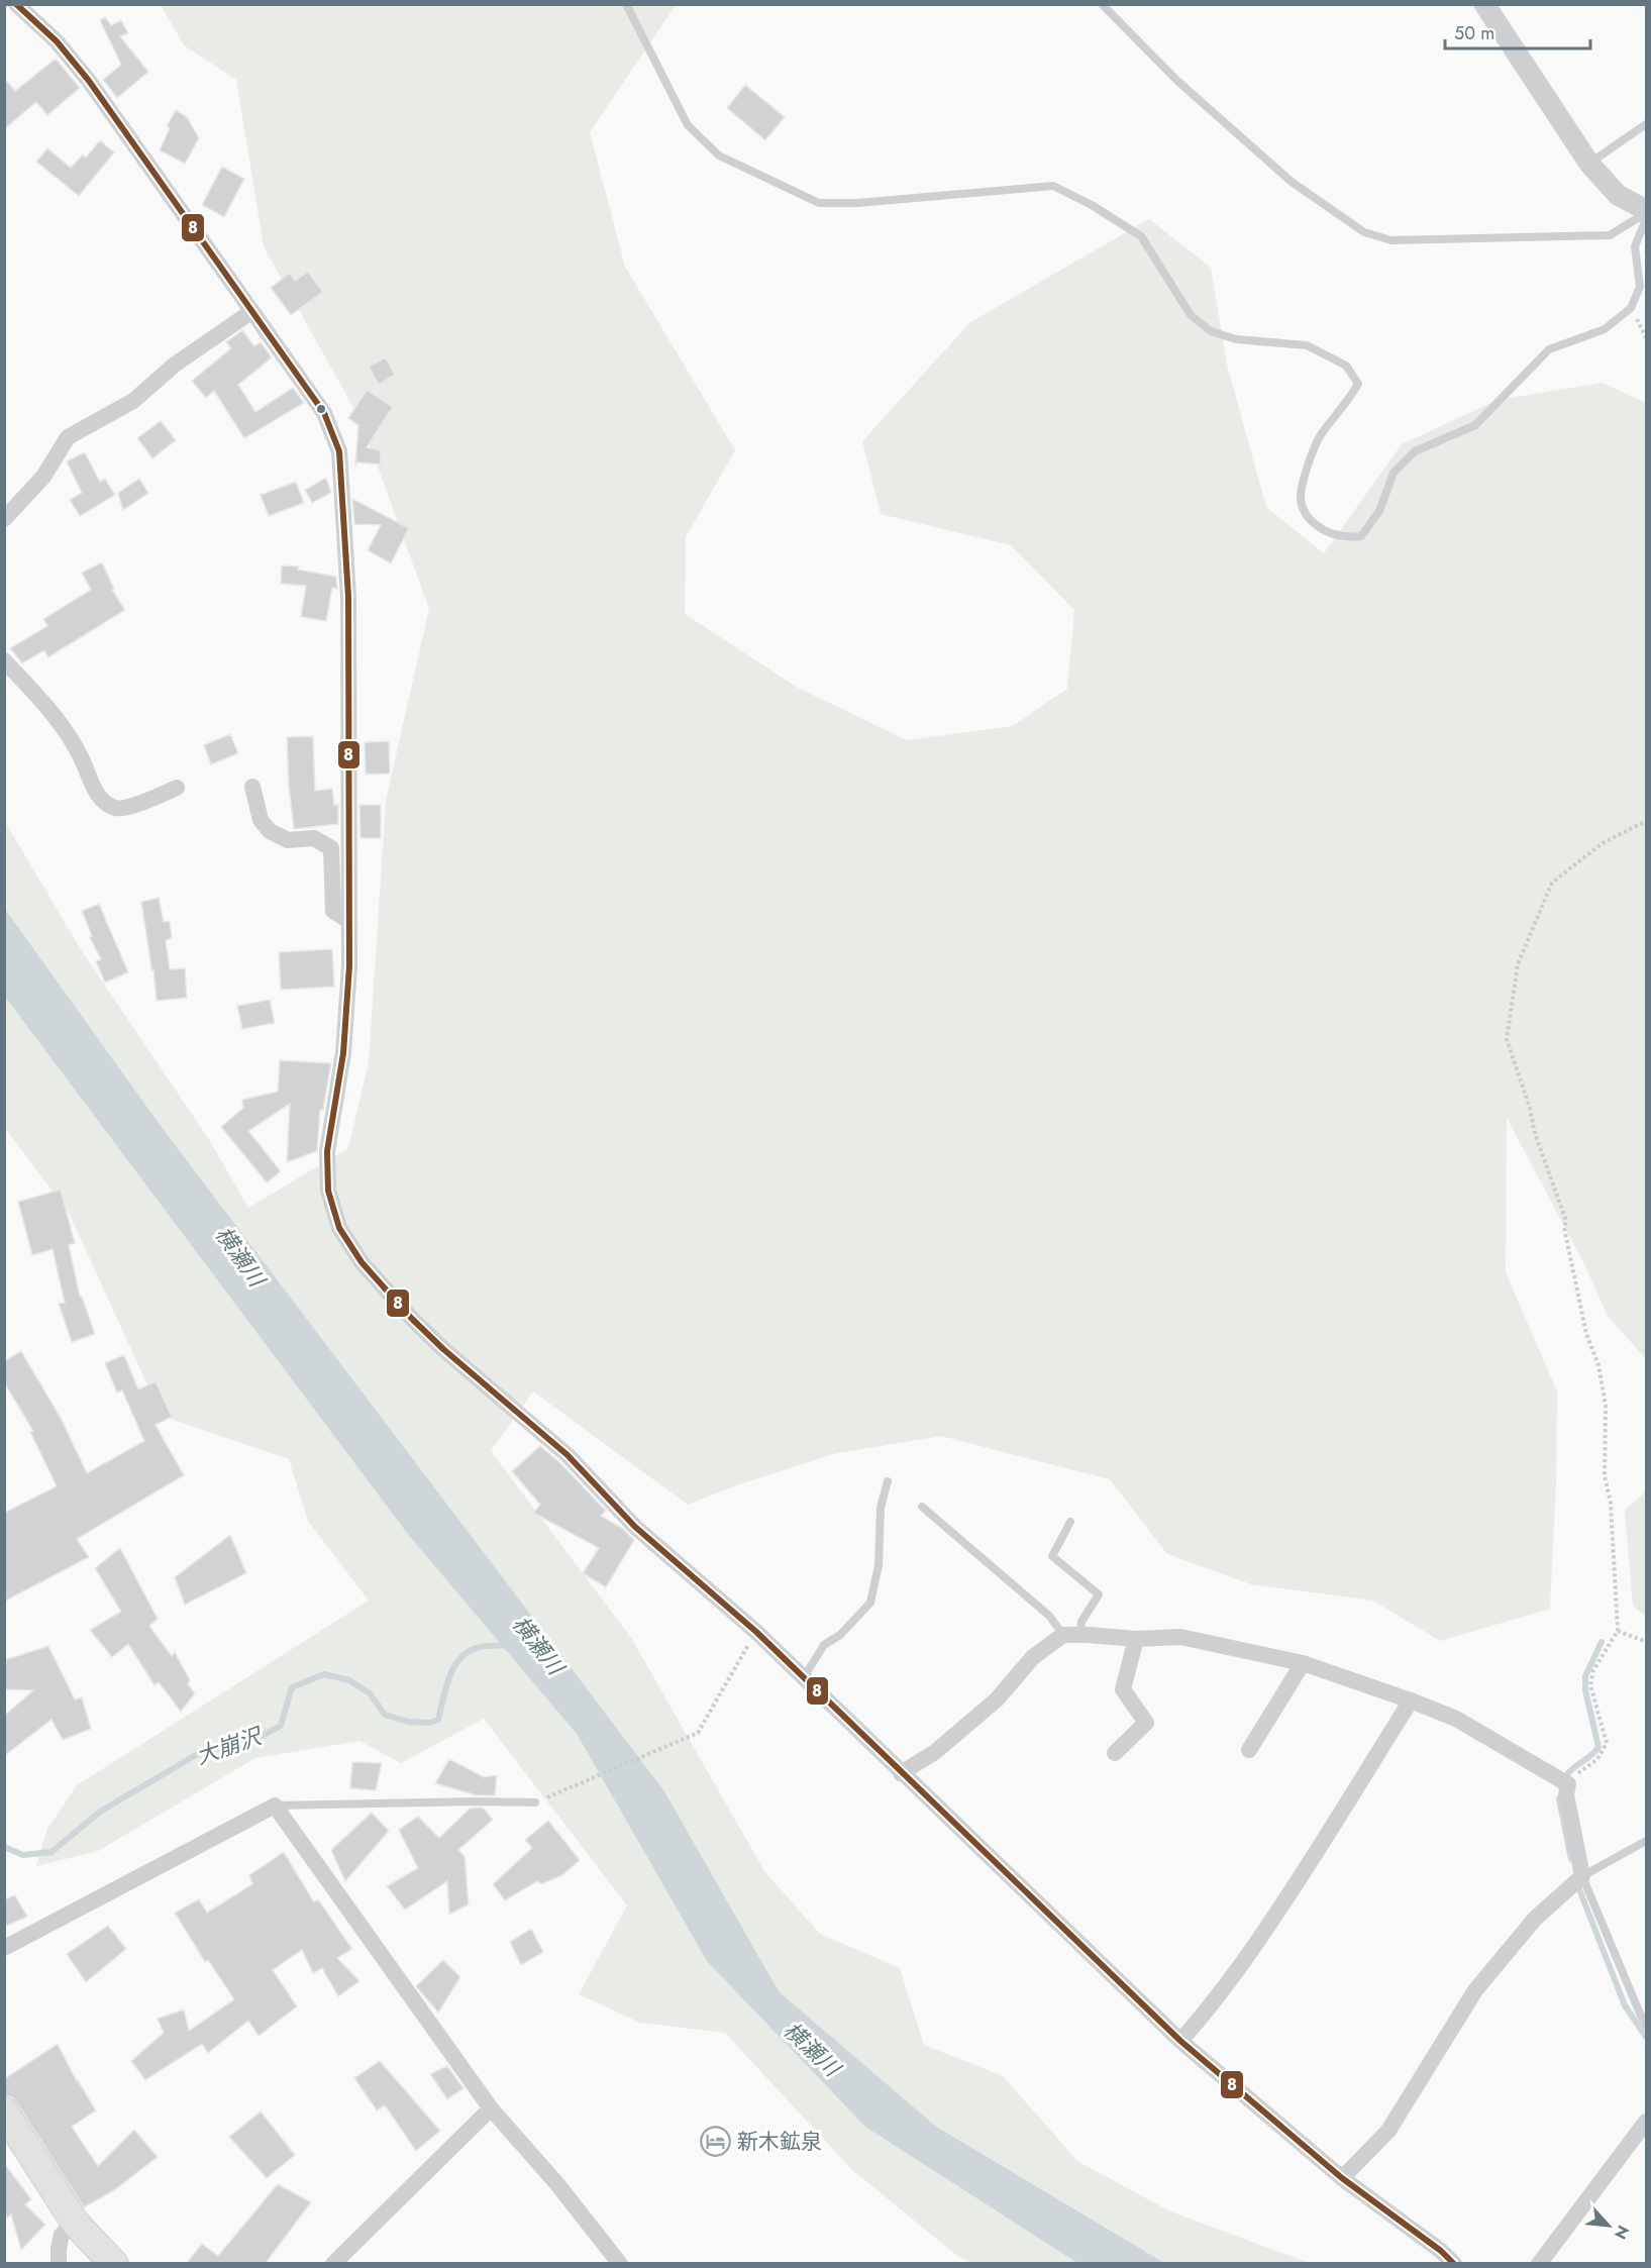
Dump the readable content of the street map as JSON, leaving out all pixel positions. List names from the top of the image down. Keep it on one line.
{"water":["横瀬川","大崩沢"],"places":{"hotel":["新木鉱泉"]},"lines":["transit line 8"],"scale_bar":"50 m","north":"bottom right"}
